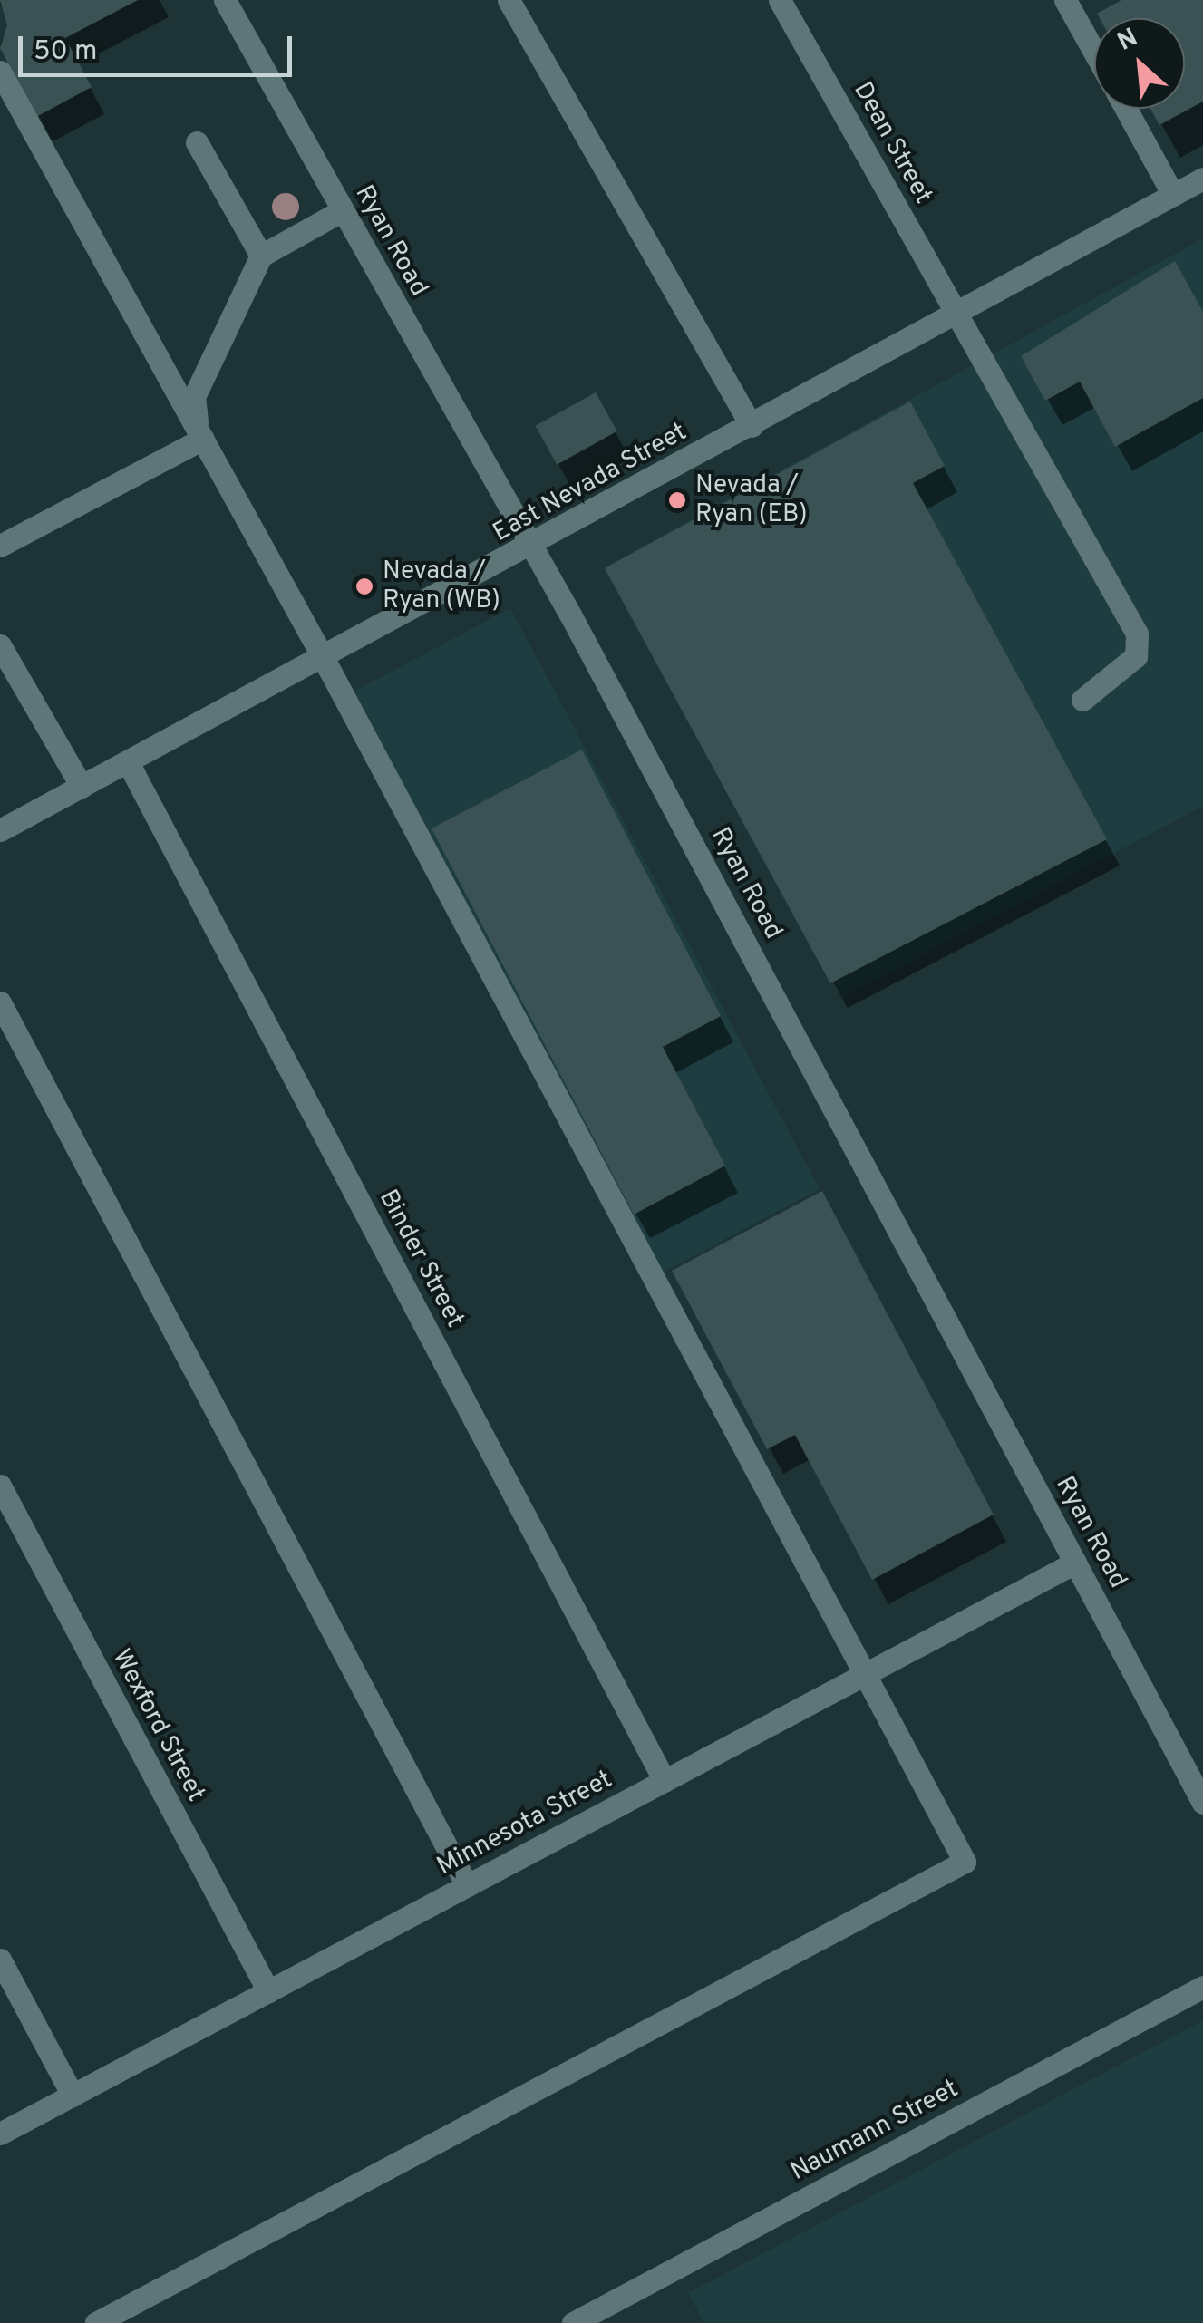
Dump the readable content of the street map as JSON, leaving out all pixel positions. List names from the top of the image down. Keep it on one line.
{"streets":{"street":["Dean Street","Ryan Road","East Nevada Street","Binder Street","Wexford Street","Minnesota Street","Naumann Street"]},"crossings":[["Dean Street","East Nevada Street"],["Ryan Road","East Nevada Street"],["Ryan Road","Minnesota Street"],["East Nevada Street","Binder Street"],["Binder Street","Minnesota Street"],["Wexford Street","Minnesota Street"]],"places":["Nevada / Ryan (EB)","Nevada / Ryan (WB)"],"scale_bar":"50 m","north":"top left"}
